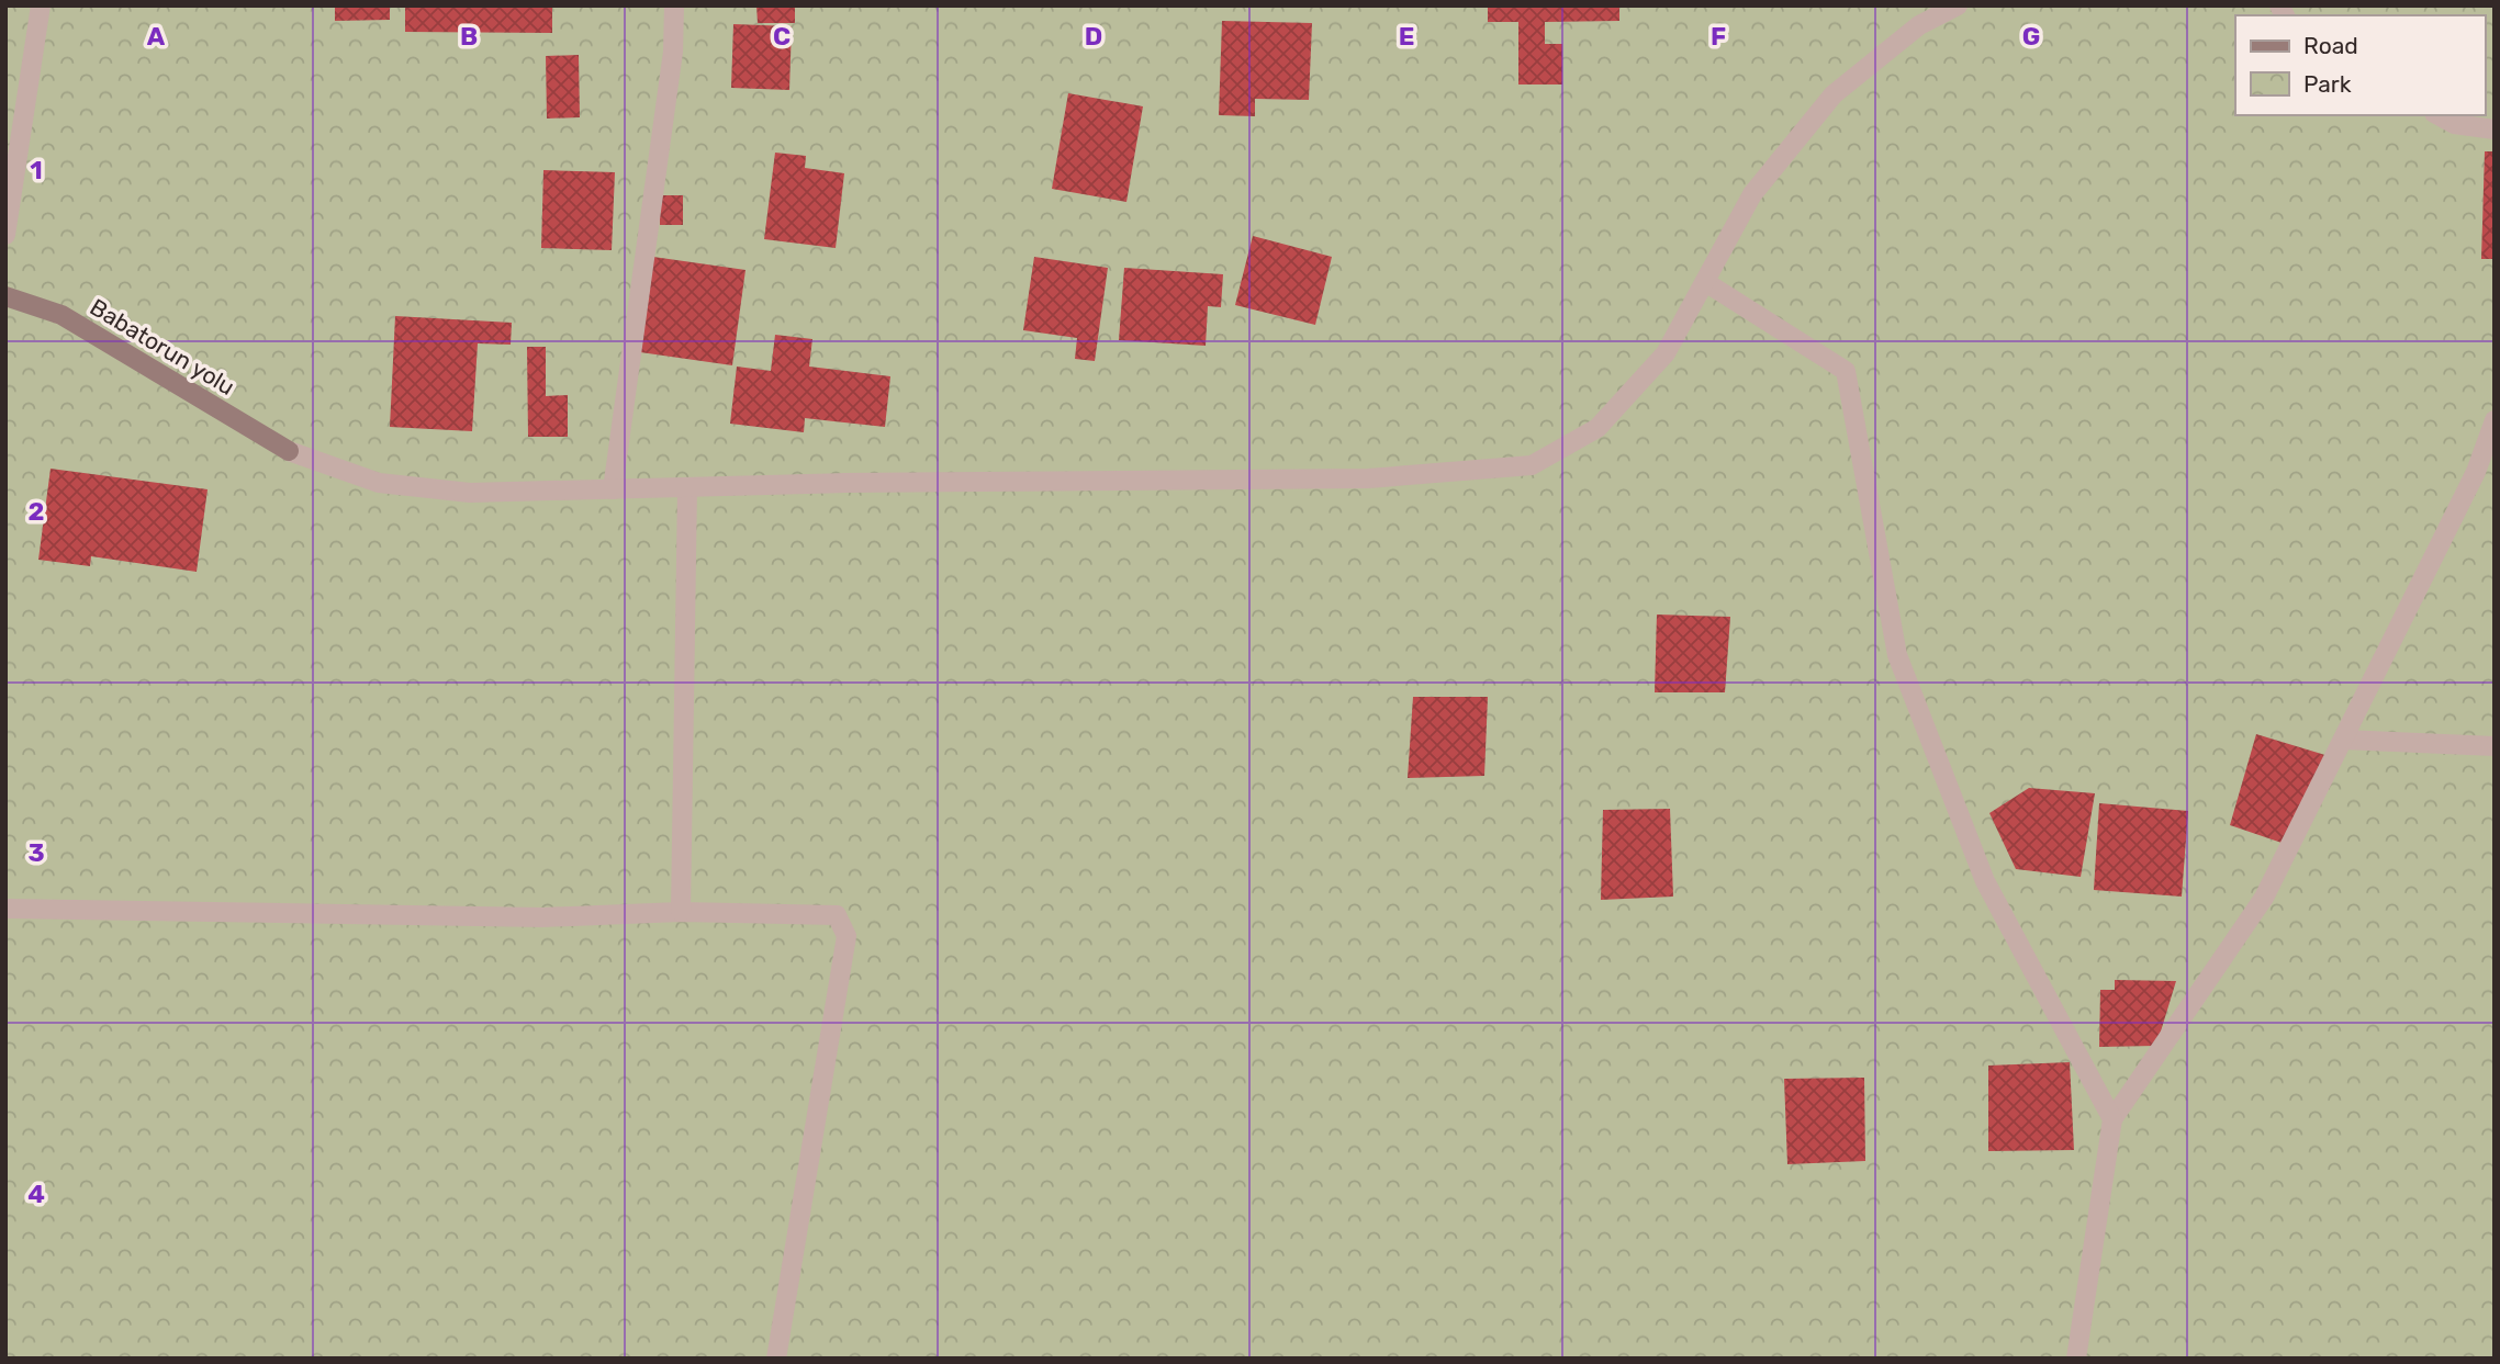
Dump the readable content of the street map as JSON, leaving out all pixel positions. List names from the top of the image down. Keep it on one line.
{"streets":{"main road":["Babatorun yolu"]},"legend":["Road","Park"],"grid":{"columns":["A","B","C","D","E","F","G"],"rows":["1","2","3","4"]}}
